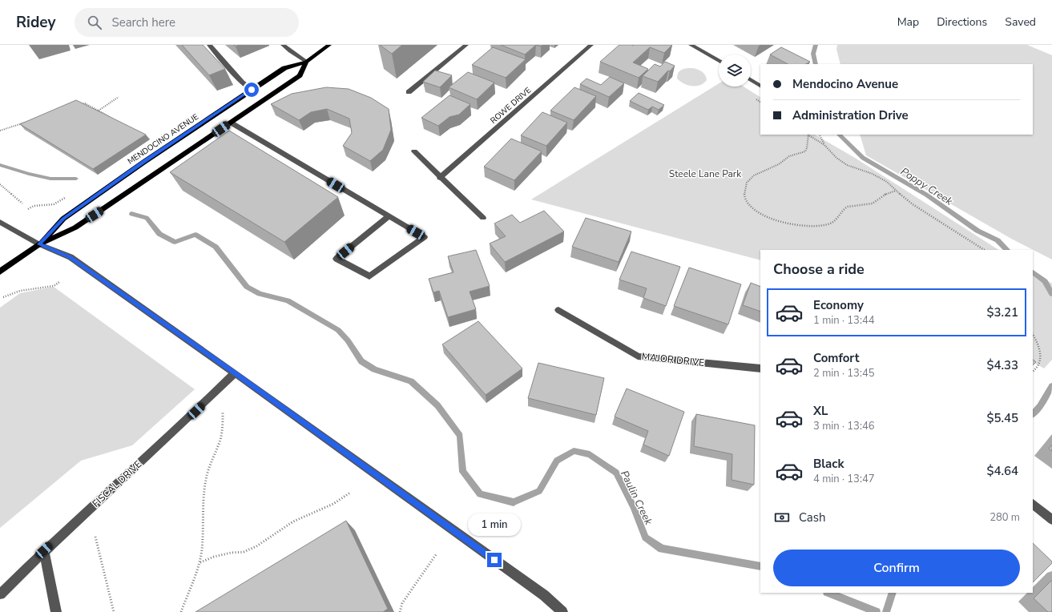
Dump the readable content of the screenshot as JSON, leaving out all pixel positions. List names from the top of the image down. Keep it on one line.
{"streets":{"main road":["MENDOCINO AVENUE"],"street":["ROWE DRIVE","MAJOR DRIVE","FISCAL DRIVE"]},"water":["Poppy Creek","Paulin Creek"],"parks":["Steele Lane Park"],"page":{"header":"Ridey","search":"Search here","nav":["Map","Directions","Saved"],"banner":["Mendocino Avenue","Administration Drive"],"heading":"Choose a ride","list":[{"name":"Economy","note":"1 min · 13:44","value":"$3.21"},{"name":"Comfort","note":"2 min · 13:45","value":"$4.33"},{"name":"XL","note":"3 min · 13:46","value":"$5.45"},{"name":"Black","note":"4 min · 13:47","value":"$4.64"}],"pay":["Cash","280 m"],"bubble":"1 min","buttons":"Confirm"}}
